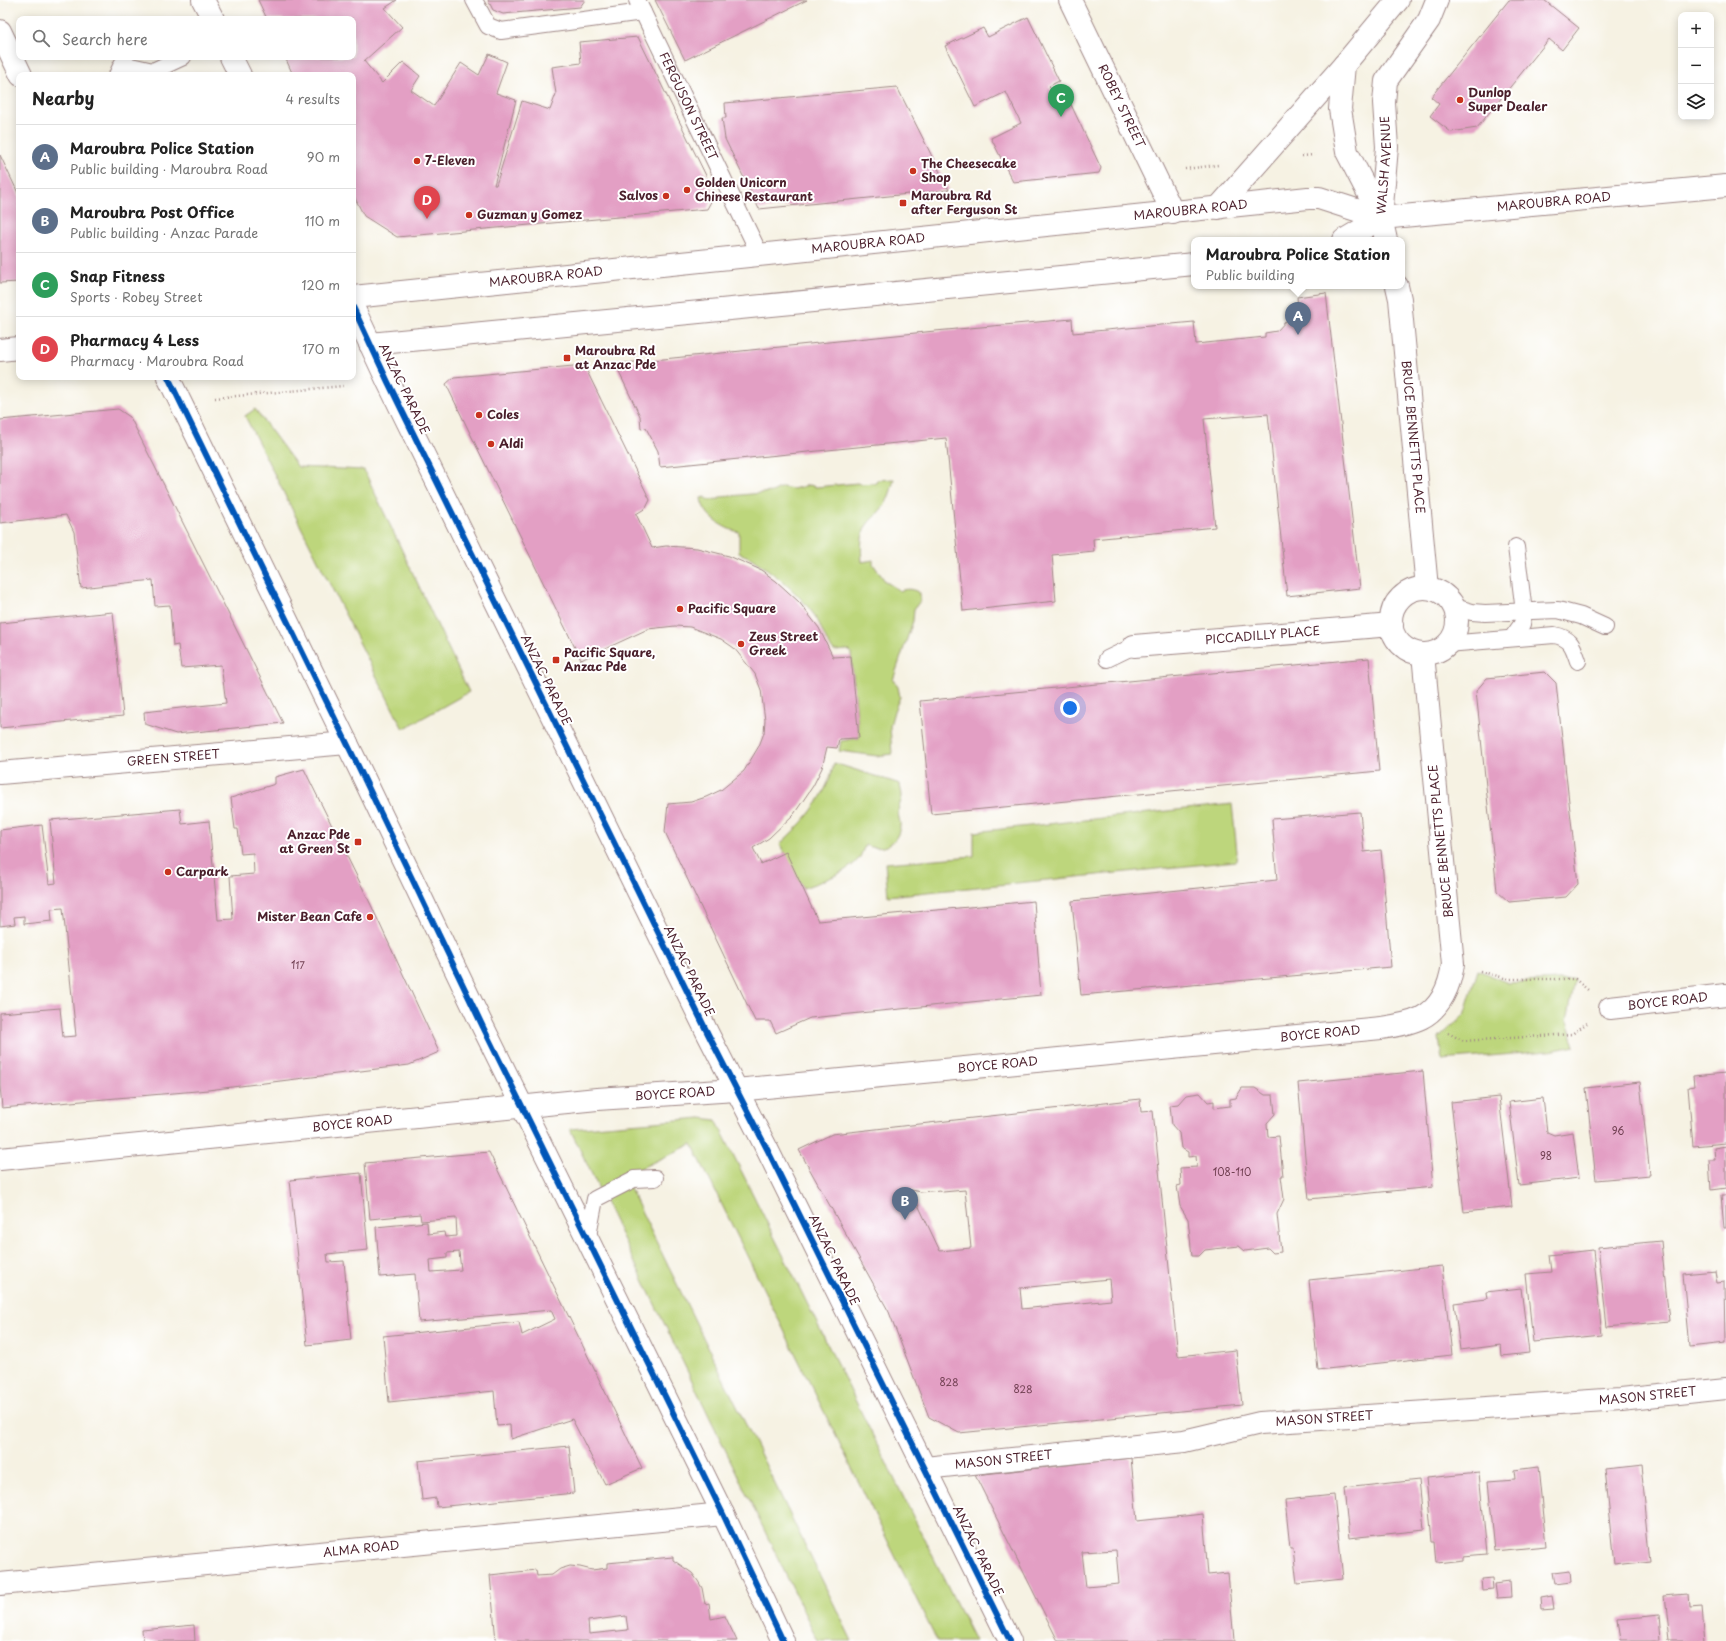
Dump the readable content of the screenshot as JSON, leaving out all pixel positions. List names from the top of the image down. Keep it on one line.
{"streets":{"main road":["ROBEY STREET","WALSH AVENUE","MAROUBRA ROAD","ANZAC PARADE","BRUCE BENNETTS PLACE","PICCADILLY PLACE","GREEN STREET","BOYCE ROAD","MASON STREET","ALMA ROAD"],"lane":["FERGUSON STREET"]},"crossings":[["FERGUSON STREET","MAROUBRA ROAD"],["ROBEY STREET","MAROUBRA ROAD"],["WALSH AVENUE","MAROUBRA ROAD"],["ANZAC PARADE","BOYCE ROAD"],["ANZAC PARADE","MASON STREET"],["BRUCE BENNETTS PLACE","PICCADILLY PLACE"],["BRUCE BENNETTS PLACE","BOYCE ROAD"]],"places":{"other":["Dunlop Super Dealer","7-Eleven","The Cheesecake Shop","Golden Unicorn Chinese Restaurant","Salvos","Guzman y Gomez","Coles","Aldi","Pacific Square","Zeus Street Greek","Carpark","Mister Bean Cafe"],"transit":["Maroubra Rd after Ferguson St","Maroubra Rd at Anzac Pde","Pacific Square, Anzac Pde","Anzac Pde at Green St"]},"house_numbers":["117","96","98","108-110","828","828"],"page":{"map_buttons":["+","−"],"search":"Search here","heading":["Nearby","4 results"],"pins":["C","D","A","B"],"list":[{"mark":"A","name":"Maroubra Police Station","note":"Public building · Maroubra Road","value":"90 m"},{"mark":"B","name":"Maroubra Post Office","note":"Public building · Anzac Parade","value":"110 m"},{"mark":"C","name":"Snap Fitness","note":"Sports · Robey Street","value":"120 m"},{"mark":"D","name":"Pharmacy 4 Less","note":"Pharmacy · Maroubra Road","value":"170 m"}],"popup":["Maroubra Police Station","Public building"]}}
